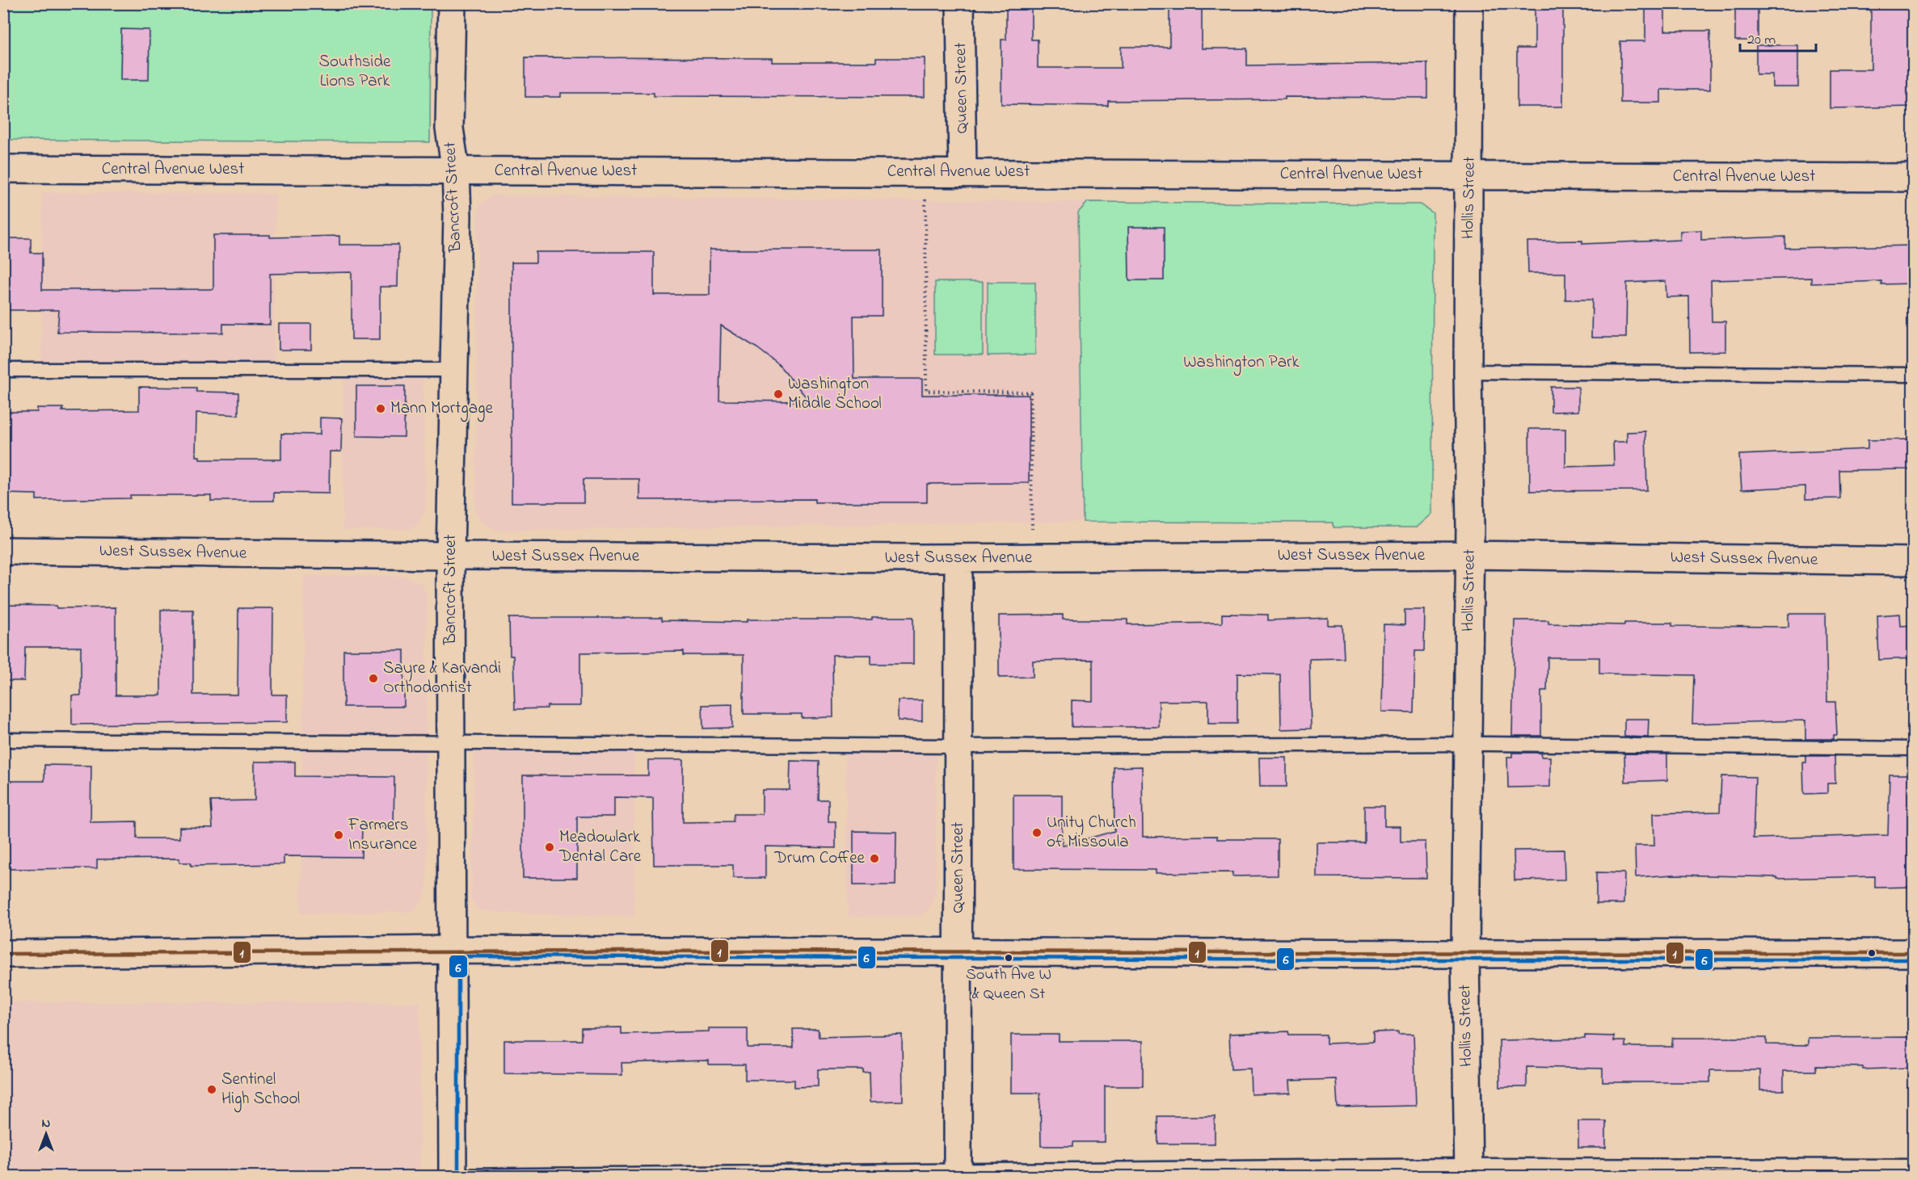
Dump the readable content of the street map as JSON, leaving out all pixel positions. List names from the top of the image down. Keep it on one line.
{"streets":{"street":["Queen Street","Central Avenue West","Bancroft Street","Hollis Street","West Sussex Avenue"]},"crossings":[["Queen Street","Central Avenue West"],["Queen Street","West Sussex Avenue"],["Central Avenue West","Bancroft Street"],["Central Avenue West","Hollis Street"],["Bancroft Street","West Sussex Avenue"],["Hollis Street","West Sussex Avenue"]],"parks":["Southside Lions Park","Washington Park"],"places":["Washington Middle School","Mann Mortgage","Sayre & Karvandi Orthodontist","Unity Church of Missoula","Farmers Insurance","Meadowlark Dental Care","Drum Coffee","South Ave W & Queen St","Sentinel High School"],"lines":["transit line 1","transit line 6"],"scale_bar":"20 m","north":"top"}
